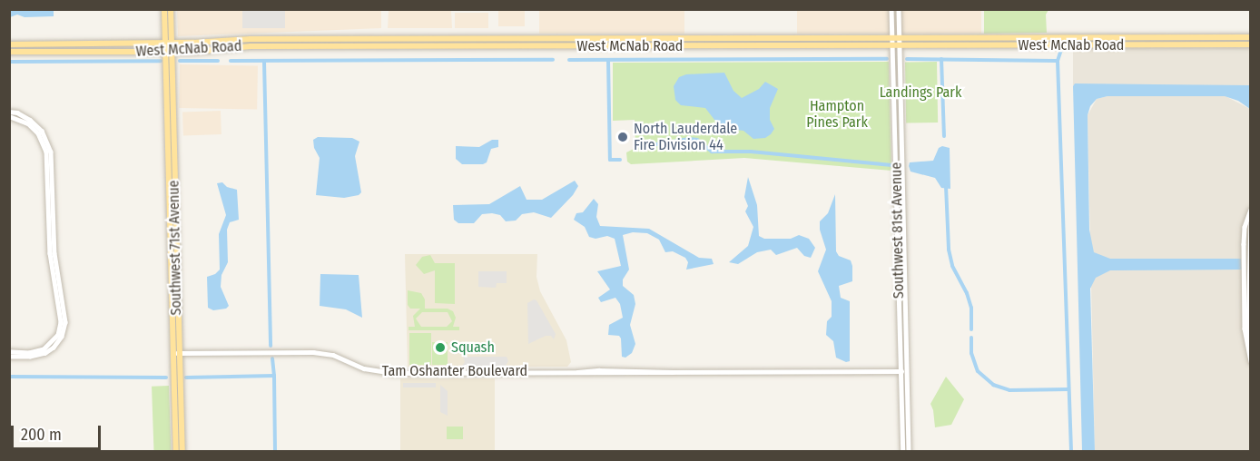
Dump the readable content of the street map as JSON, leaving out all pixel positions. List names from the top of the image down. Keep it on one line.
{"streets":{"main road":["West McNab Road","Southwest 71st Avenue"],"street":["Southwest 81st Avenue","Tam Oshanter Boulevard"]},"crossings":[["West McNab Road","Southwest 81st Avenue"],["West McNab Road","Southwest 71st Avenue"],["Southwest 81st Avenue","Tam Oshanter Boulevard"],["Southwest 71st Avenue","Tam Oshanter Boulevard"]],"parks":["Landings Park","Hampton Pines Park"],"places":["North Lauderdale Fire Division 44","Squash"],"scale_bar":"200 m"}
